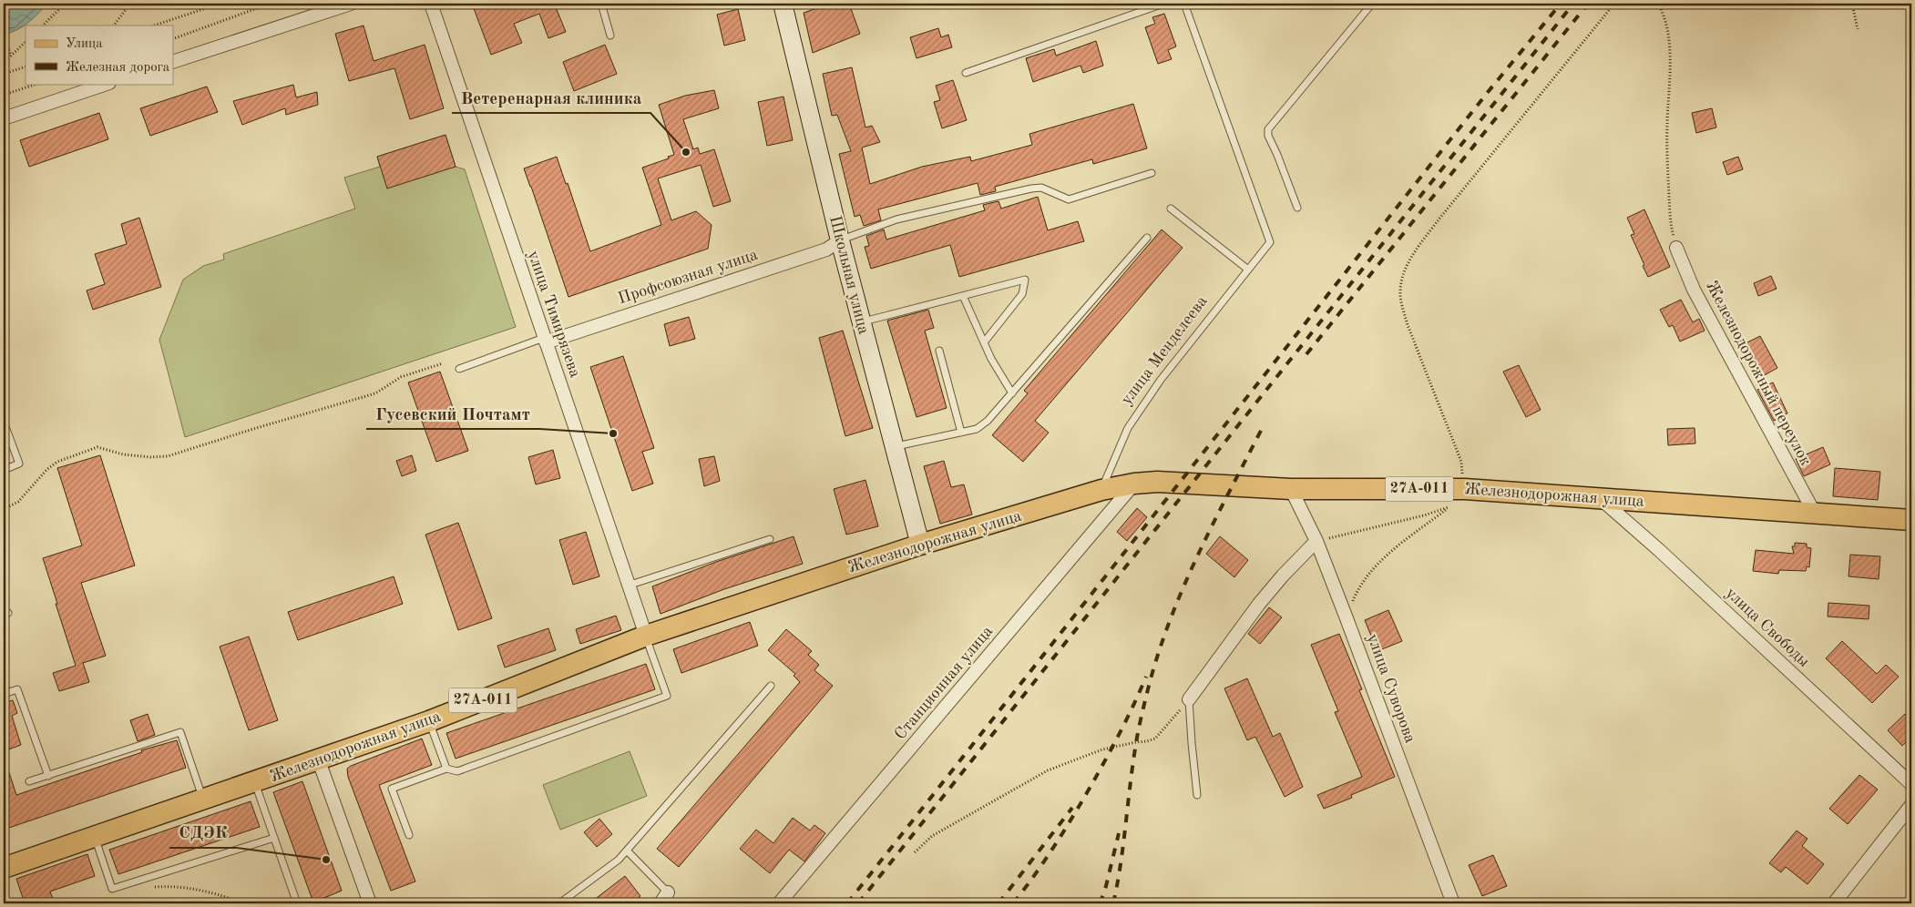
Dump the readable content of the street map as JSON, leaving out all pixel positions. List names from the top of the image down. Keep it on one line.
{"streets":{"main road":["Школьная улица","27А-011","Железнодорожная улица"],"street":["Профсоюзная улица","улица Тимирязева","Железнодорожный переулок","улица Свободы","Станционная улица","улица Суворова"],"lane":["улица Менделеева"]},"crossings":[["Школьная улица","Профсоюзная улица"],["Школьная улица","Железнодорожная улица"],["Профсоюзная улица","улица Тимирязева"],["улица Тимирязева","Железнодорожная улица"],["улица Менделеева","Железнодорожная улица"],["Железнодорожный переулок","Железнодорожная улица"],["Железнодорожная улица","улица Свободы"],["Железнодорожная улица","Станционная улица"],["Железнодорожная улица","улица Суворова"]],"places":["Ветеренарная клиника","Гусевский Почтамт","СДЭК"],"legend":["Улица","Железная дорога"]}
